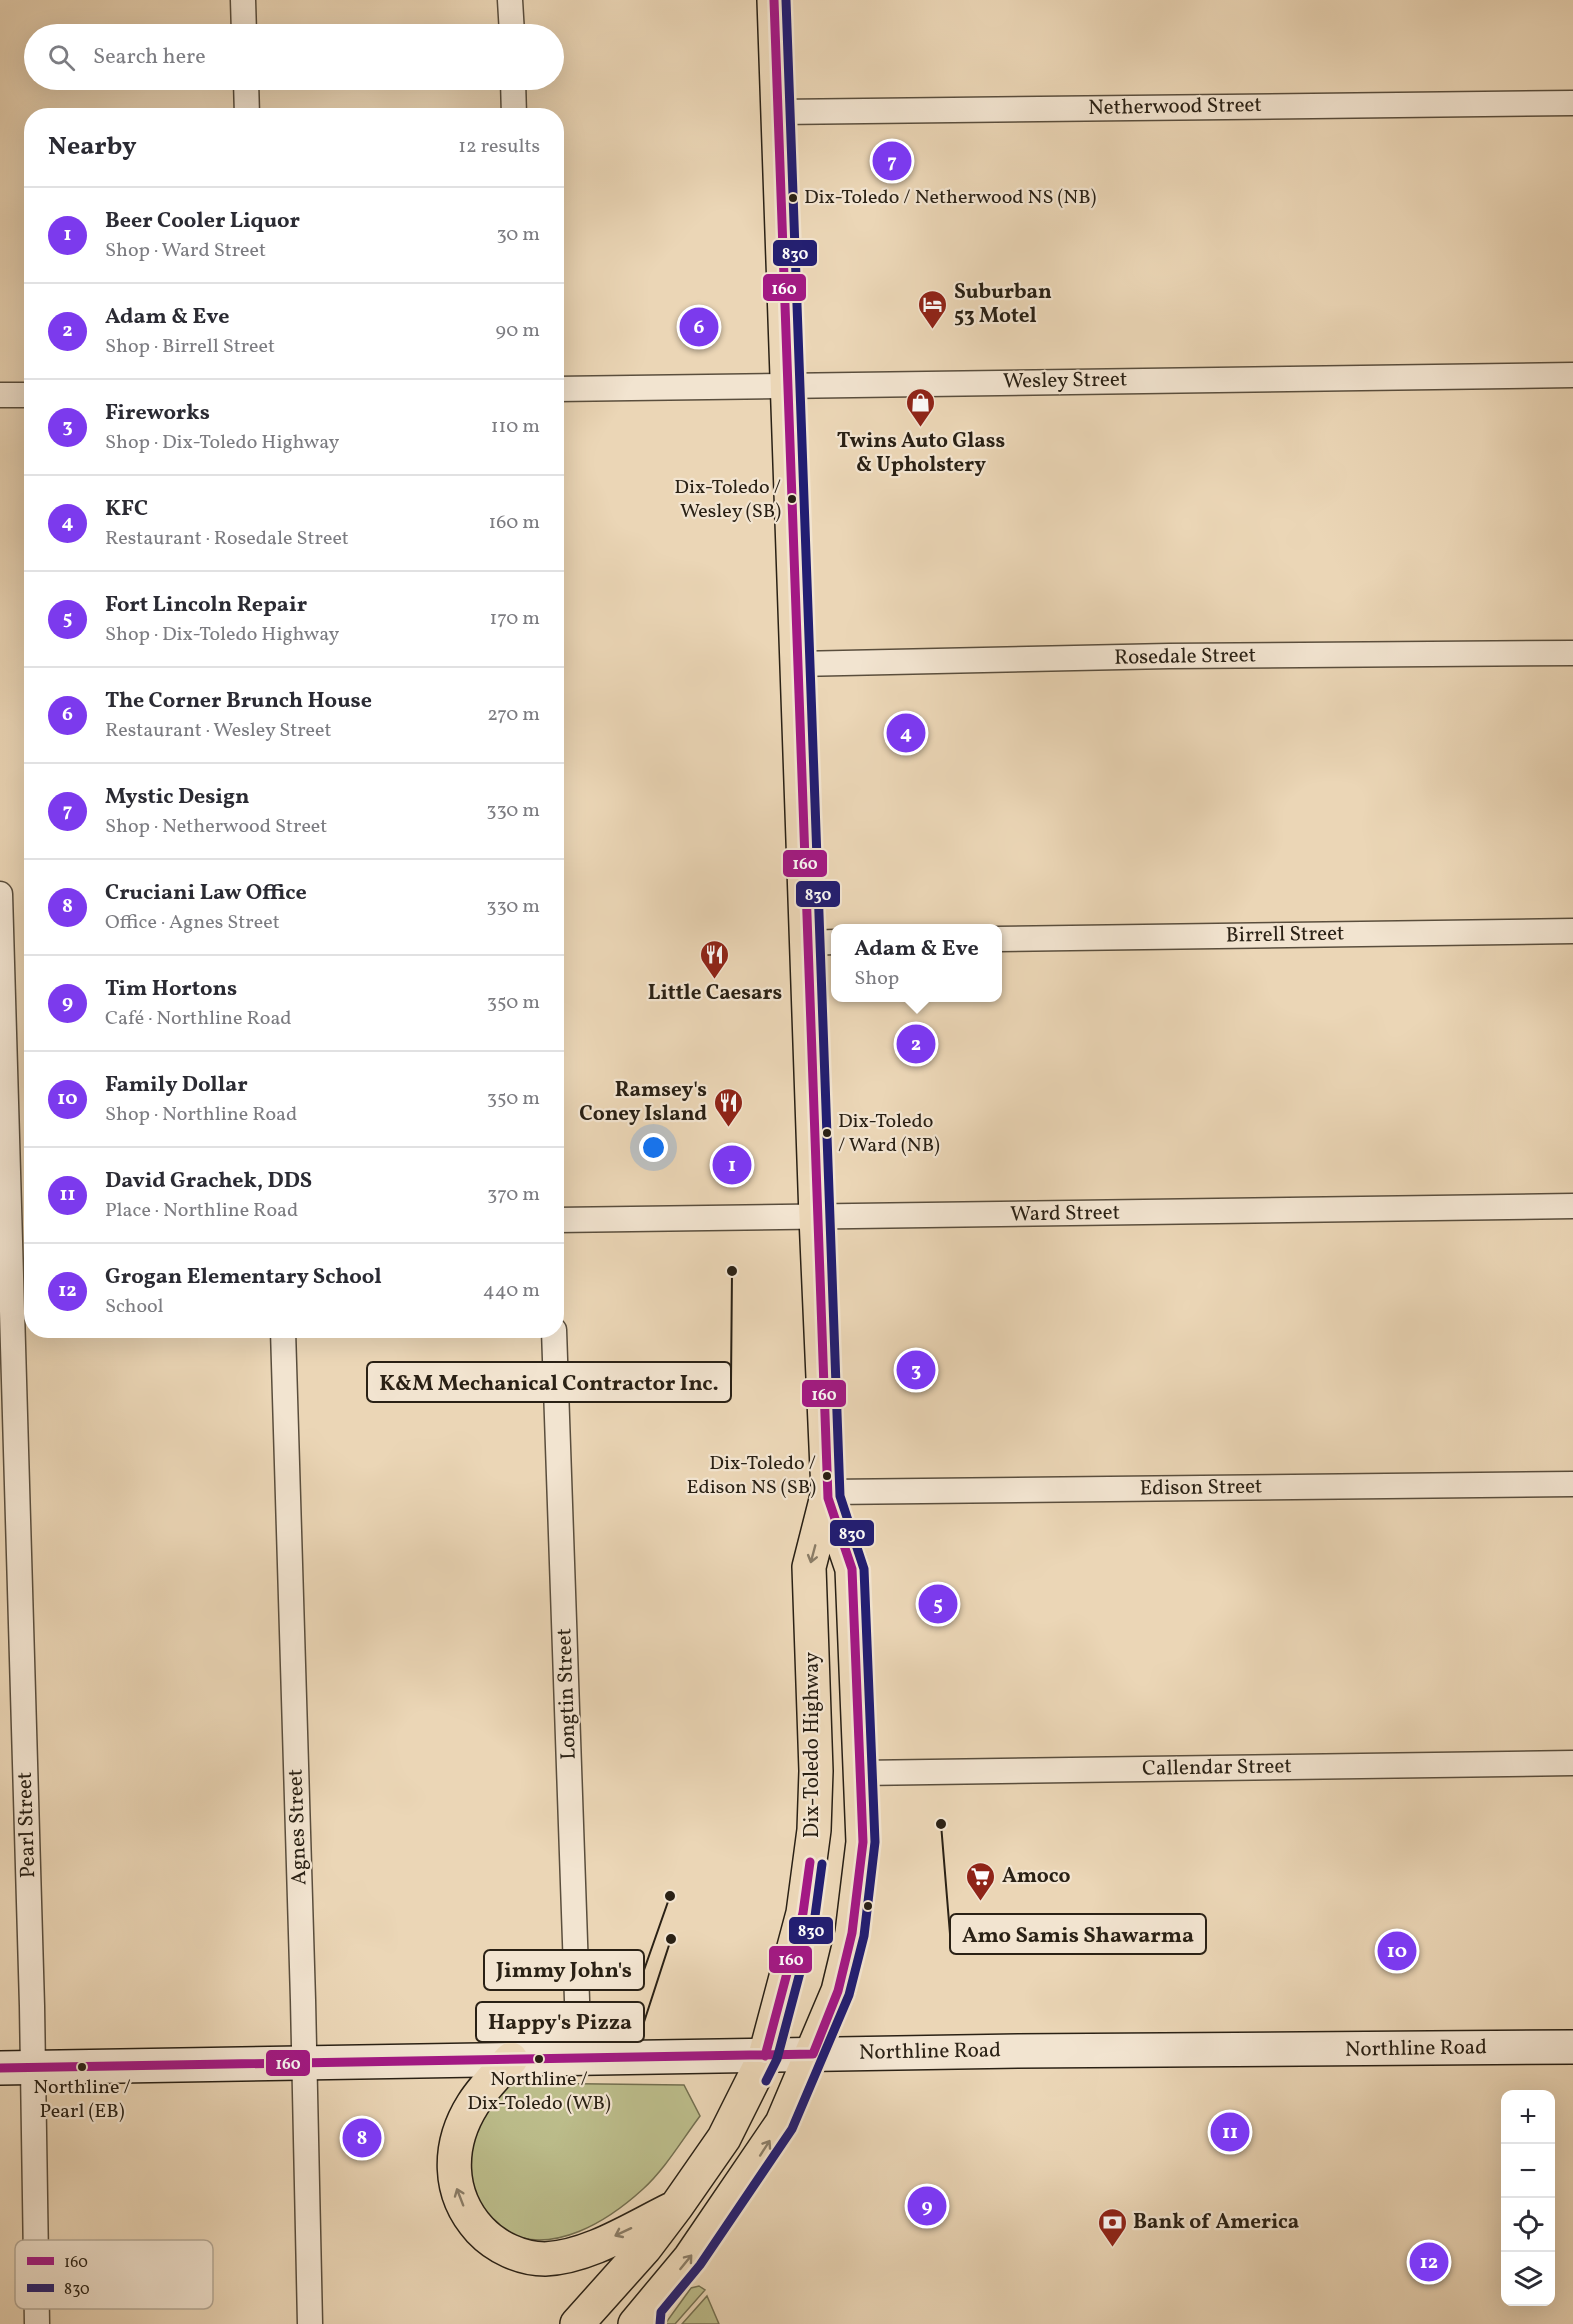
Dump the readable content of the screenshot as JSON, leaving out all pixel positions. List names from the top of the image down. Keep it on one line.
{"streets":{"main road":["Dix-Toledo Highway","Northline Road"],"street":["Netherwood Street","Wesley Street","Rosedale Street","Birrell Street","Ward Street","Edison Street","Longtin Street","Callendar Street","Pearl Street","Agnes Street"]},"crossings":[["Netherwood Street","Dix-Toledo Highway"],["Wesley Street","Dix-Toledo Highway"],["Rosedale Street","Dix-Toledo Highway"],["Ward Street","Dix-Toledo Highway"],["Edison Street","Dix-Toledo Highway"],["Longtin Street","Northline Road"],["Dix-Toledo Highway","Callendar Street"],["Dix-Toledo Highway","Northline Road"],["Pearl Street","Northline Road"],["Agnes Street","Northline Road"]],"places":{"other":["Dix-Toledo / Netherwood NS (NB)","Dix-Toledo / Wesley (SB)","Dix-Toledo / Ward (NB)","K&M Mechanical Contractor Inc.","Dix-Toledo / Edison NS (SB)","Amo Samis Shawarma","Jimmy John's","Happy's Pizza","Northline / Dix-Toledo (WB)","Northline / Pearl (EB)"],"hotel":["Suburban 53 Motel"],"shop":["Twins Auto Glass & Upholstery"],"restaurant":["Little Caesars","Ramsey's Coney Island"],"supermarket":["Amoco"],"bank":["Bank of America"]},"lines":["transit line 160","transit line 830"],"legend":["160","830"],"page":{"search":"Search here","heading":["Nearby","12 results"],"pins":["7","6","4","2","1","3","5","10","11","8","9","12"],"list":[{"mark":"1","name":"Beer Cooler Liquor","note":"Shop · Ward Street","value":"30 m"},{"mark":"2","name":"Adam & Eve","note":"Shop · Birrell Street","value":"90 m"},{"mark":"3","name":"Fireworks","note":"Shop · Dix-Toledo Highway","value":"110 m"},{"mark":"4","name":"KFC","note":"Restaurant · Rosedale Street","value":"160 m"},{"mark":"5","name":"Fort Lincoln Repair","note":"Shop · Dix-Toledo Highway","value":"170 m"},{"mark":"6","name":"The Corner Brunch House","note":"Restaurant · Wesley Street","value":"270 m"},{"mark":"7","name":"Mystic Design","note":"Shop · Netherwood Street","value":"330 m"},{"mark":"8","name":"Cruciani Law Office","note":"Office · Agnes Street","value":"330 m"},{"mark":"9","name":"Tim Hortons","note":"Café · Northline Road","value":"350 m"},{"mark":"10","name":"Family Dollar","note":"Shop · Northline Road","value":"350 m"},{"mark":"11","name":"David Grachek, DDS","note":"Place · Northline Road","value":"370 m"},{"mark":"12","name":"Grogan Elementary School","note":"School","value":"440 m"}],"popup":["Adam & Eve","Shop"],"map_buttons":["+","−"]}}
